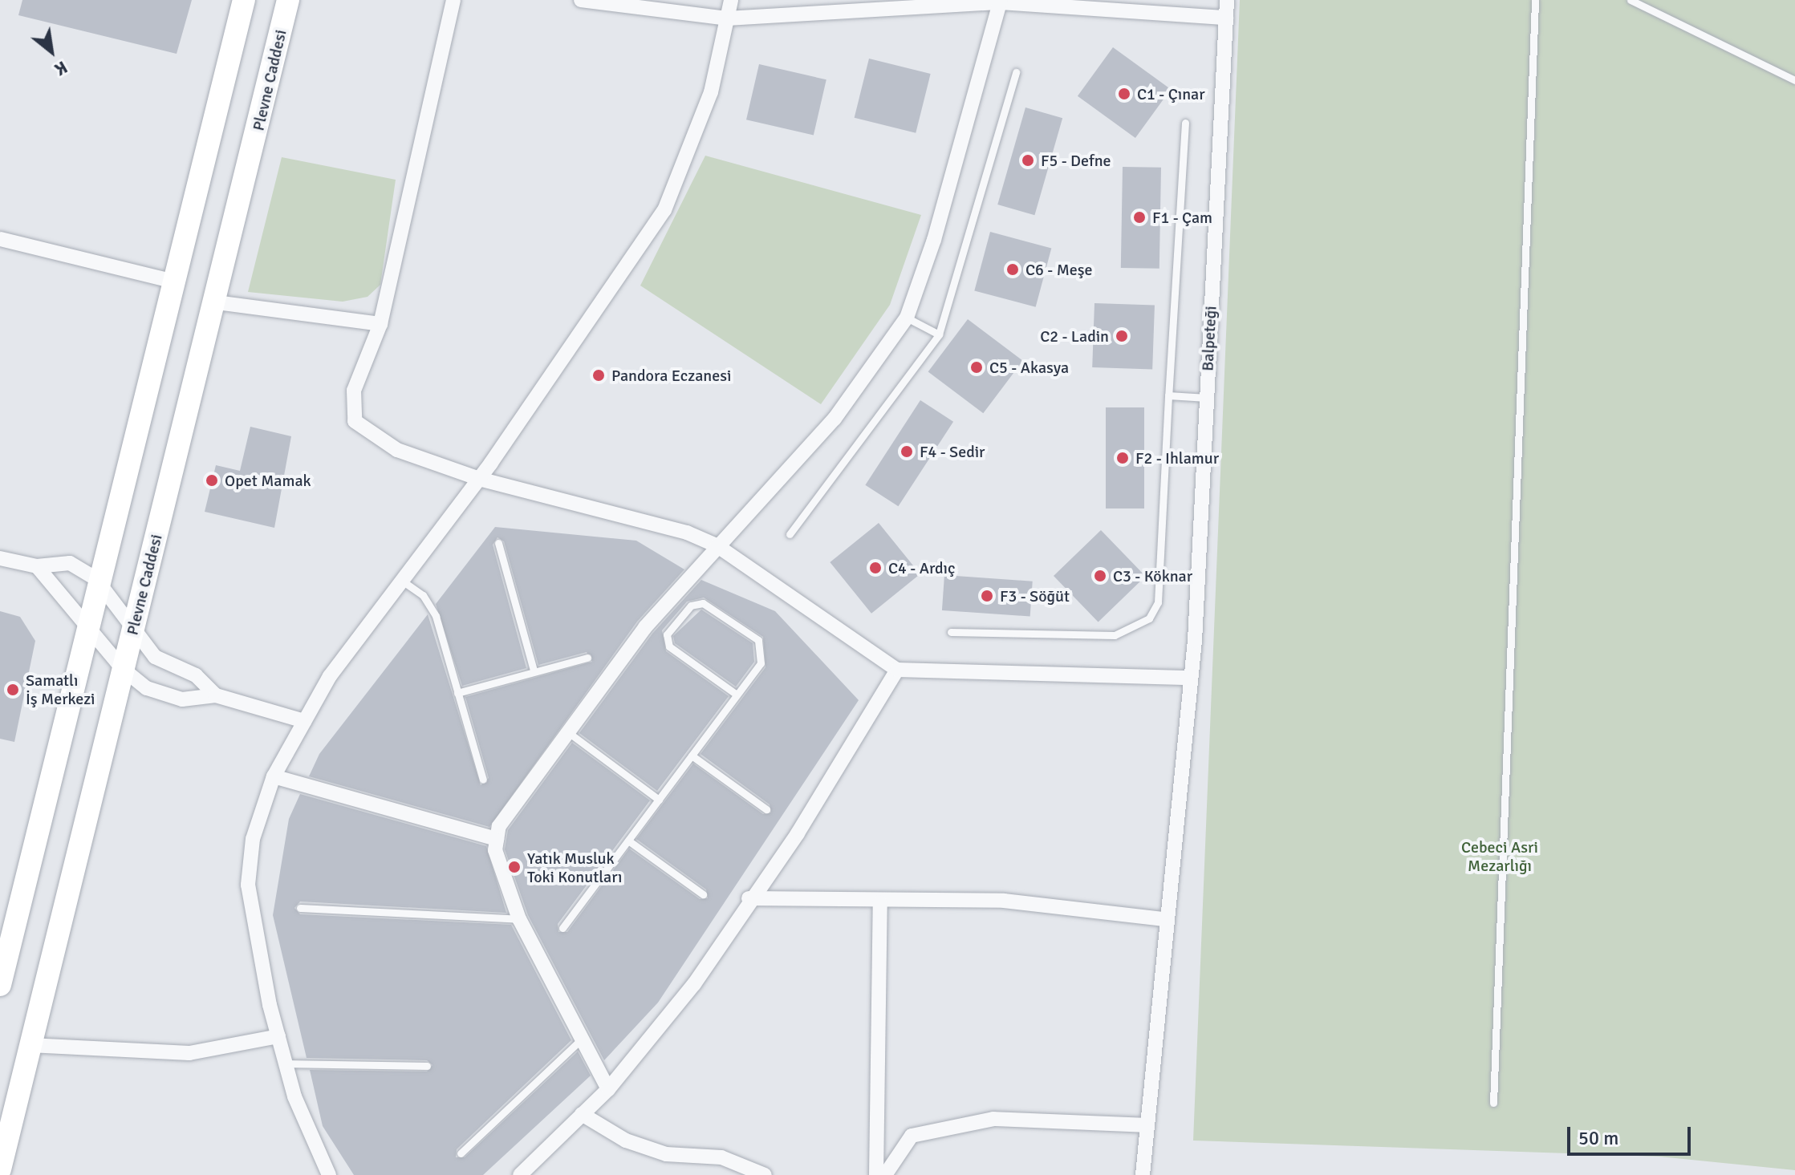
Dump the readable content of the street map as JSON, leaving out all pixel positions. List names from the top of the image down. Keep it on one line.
{"streets":{"main road":["Plevne Caddesi"],"street":["Balpeteği"]},"parks":["Cebeci Asri Mezarlığı"],"places":["C1 - Çınar","F5 - Defne","F1 - Çam","C6 - Meşe","C2 - Ladin","C5 - Akasya","Pandora Eczanesi","F4 - Sedir","F2 - Ihlamur","Opet Mamak","C4 - Ardıç","C3 - Köknar","F3 - Söğüt","Samatlı İş Merkezi","Yatık Musluk Toki Konutları"],"scale_bar":"50 m","north":"bottom right"}
